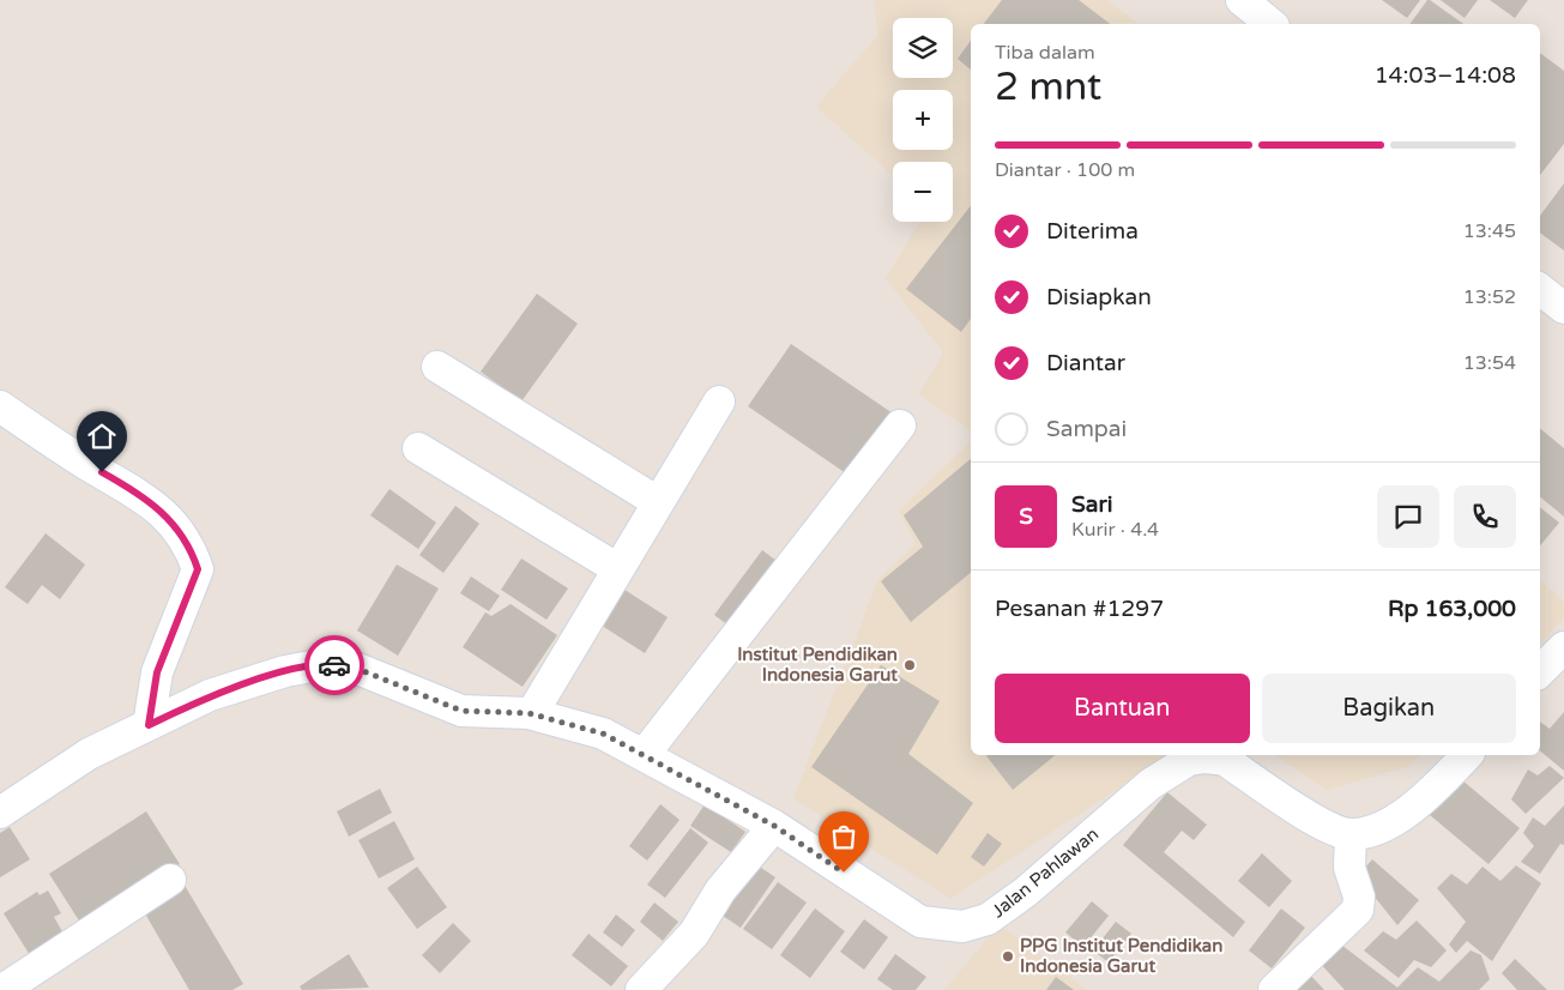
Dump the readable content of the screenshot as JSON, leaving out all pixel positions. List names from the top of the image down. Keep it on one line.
{"streets":{"street":["Jalan Pahlawan"]},"places":["Institut Pendidikan Indonesia Garut","PPG Institut Pendidikan Indonesia Garut"],"page":{"map_buttons":["+","−"],"heading":["2 mnt","Tiba dalam","14:03–14:08"],"panel":["Sari","Kurir · 4.4","Pesanan #1297","Rp 163,000"],"bar":"Diantar · 100 m","list":[["Diterima","13:45"],["Disiapkan","13:52"],["Diantar","13:54"],"Sampai"],"round":"S","buttons":["Bantuan","Bagikan"]}}
